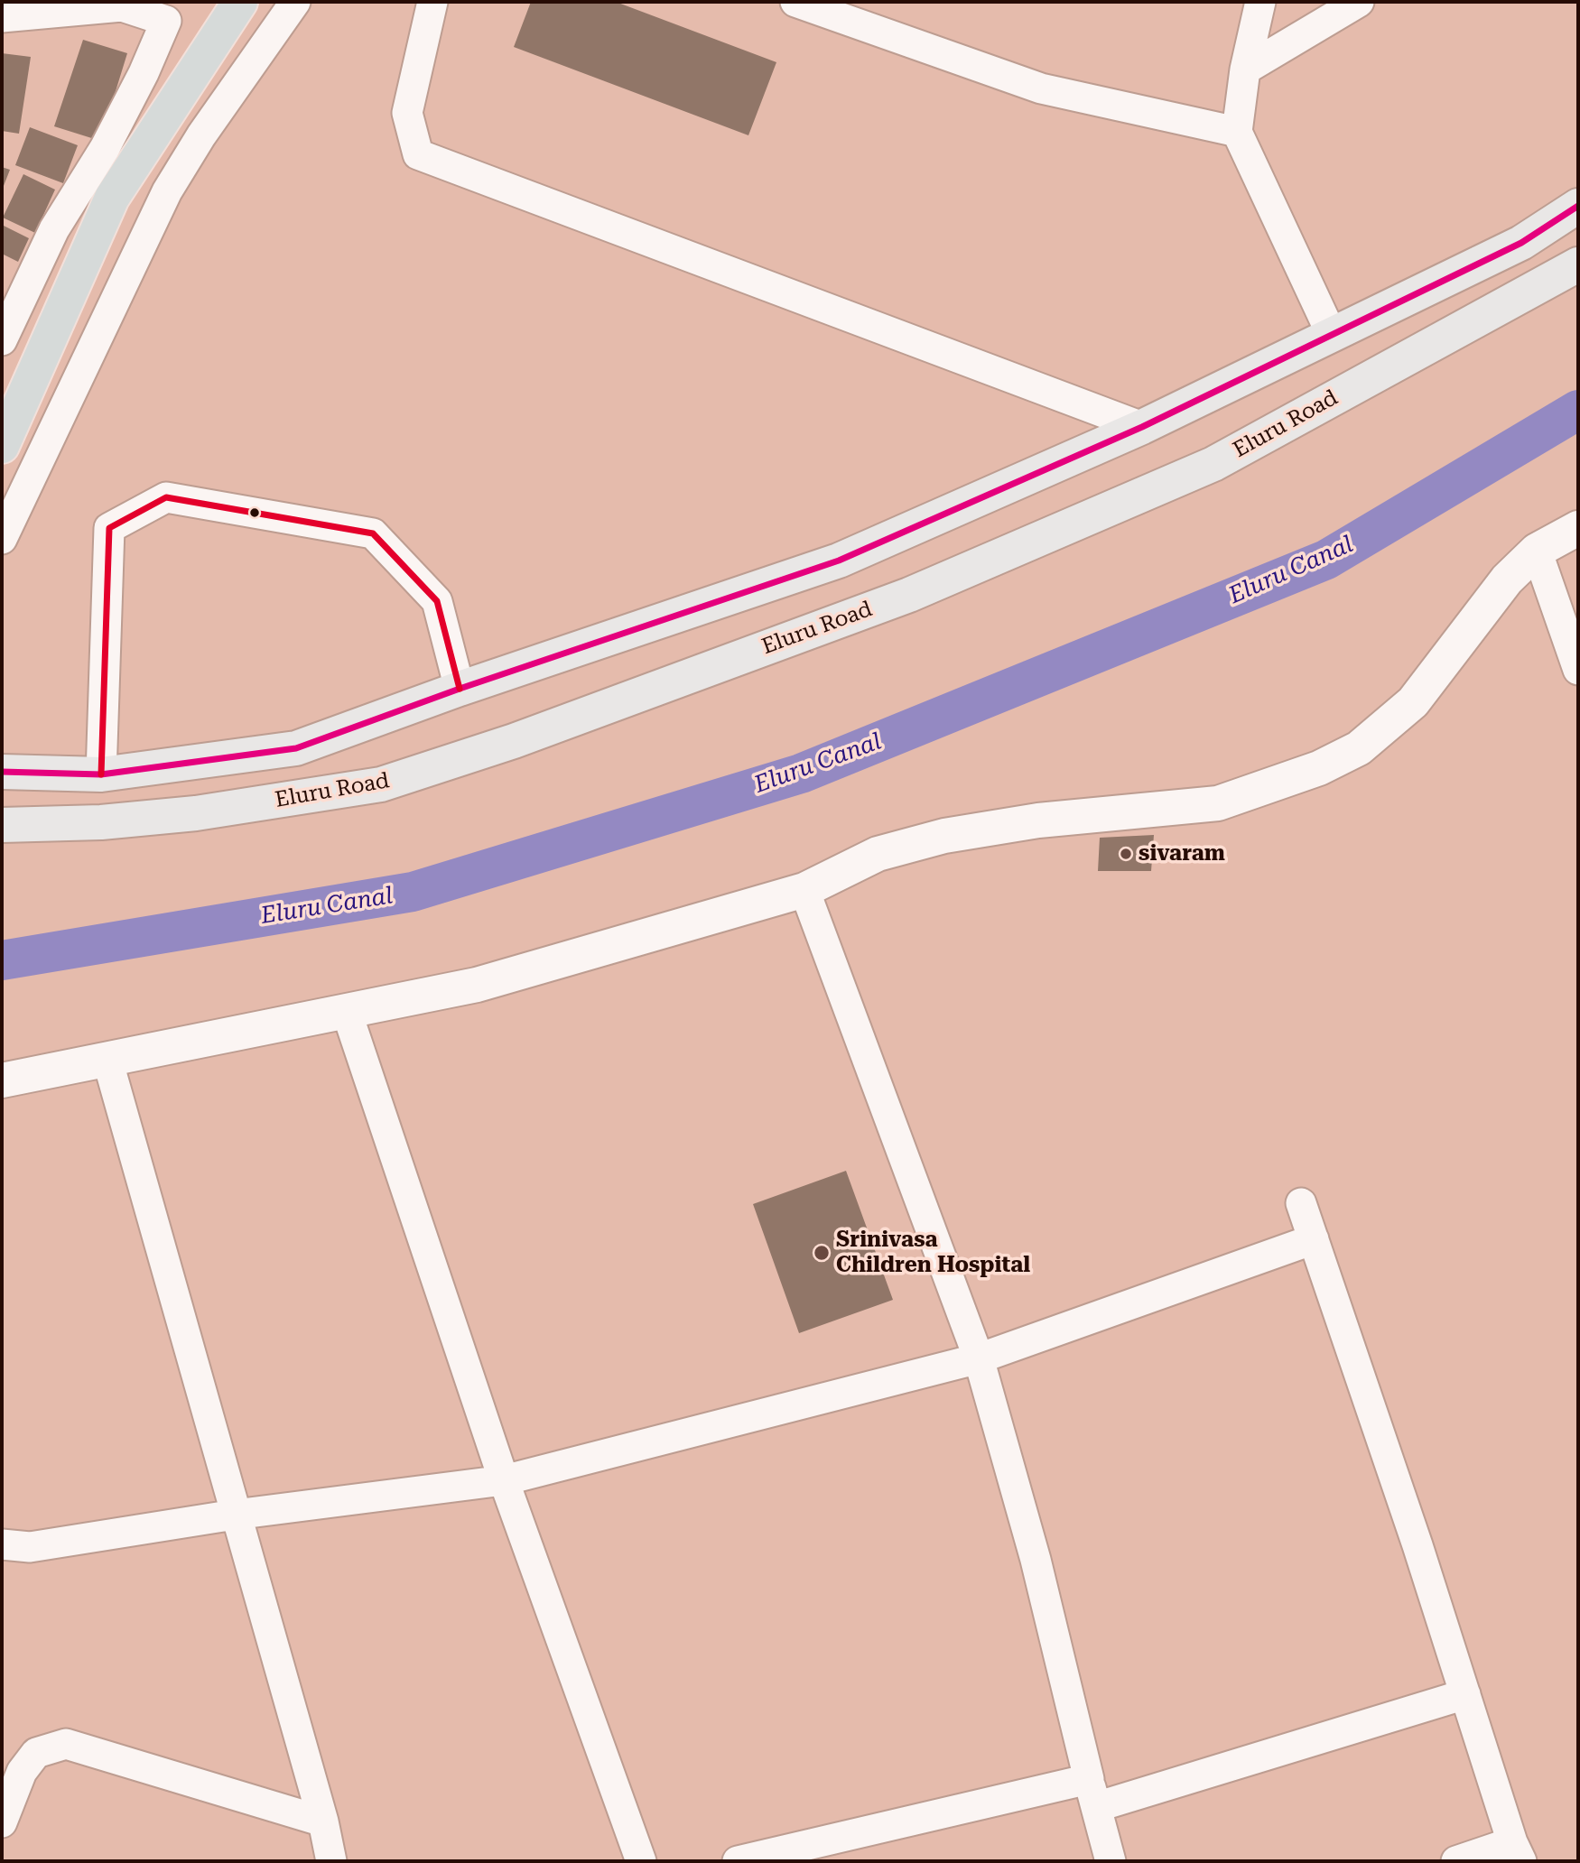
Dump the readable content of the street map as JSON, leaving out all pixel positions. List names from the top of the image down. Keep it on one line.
{"streets":{"main road":["Eluru Road"]},"water":["Eluru Canal"],"places":["sivaram","Srinivasa Children Hospital"]}
